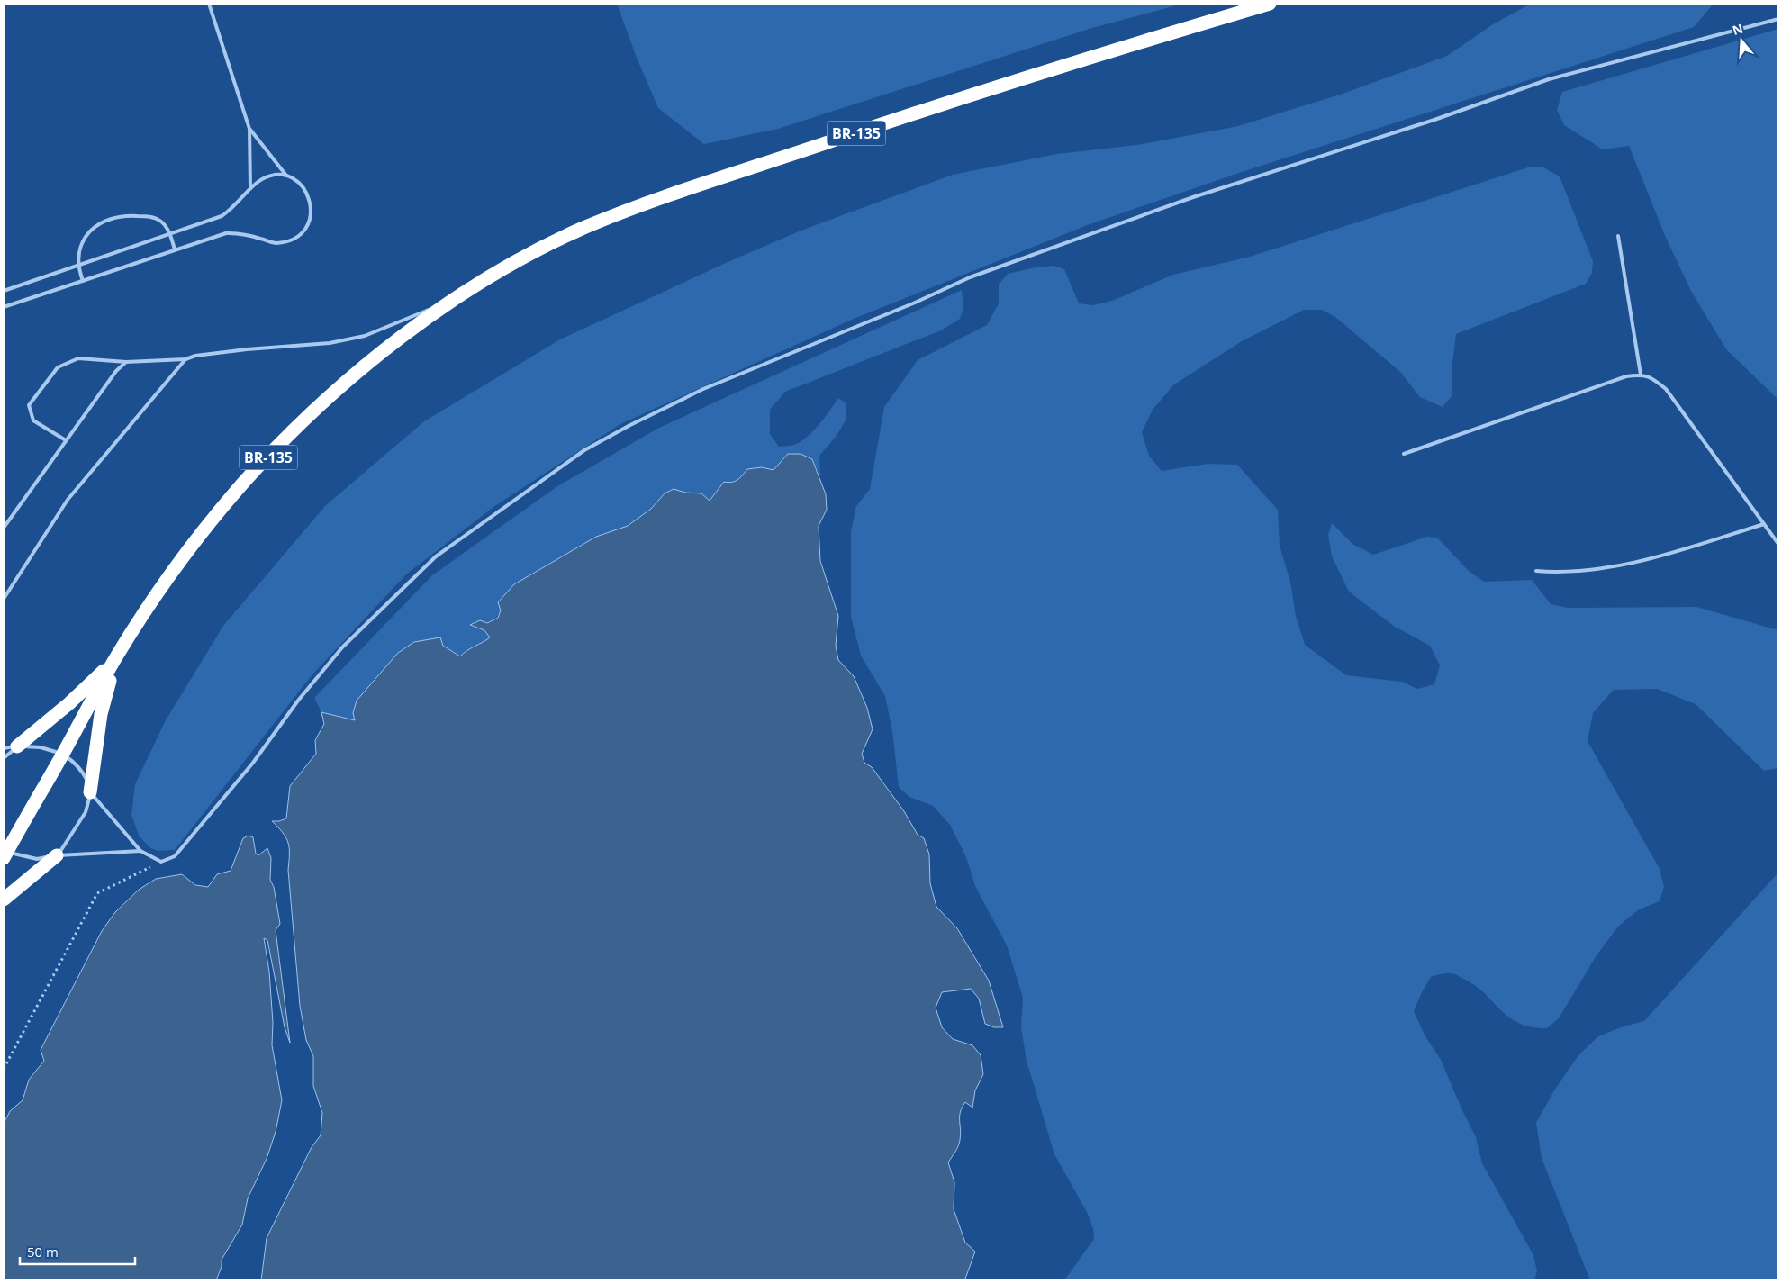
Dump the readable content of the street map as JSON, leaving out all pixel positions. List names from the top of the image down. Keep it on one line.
{"streets":{"highway":["BR-135"]},"scale_bar":"50 m","north":"top"}
